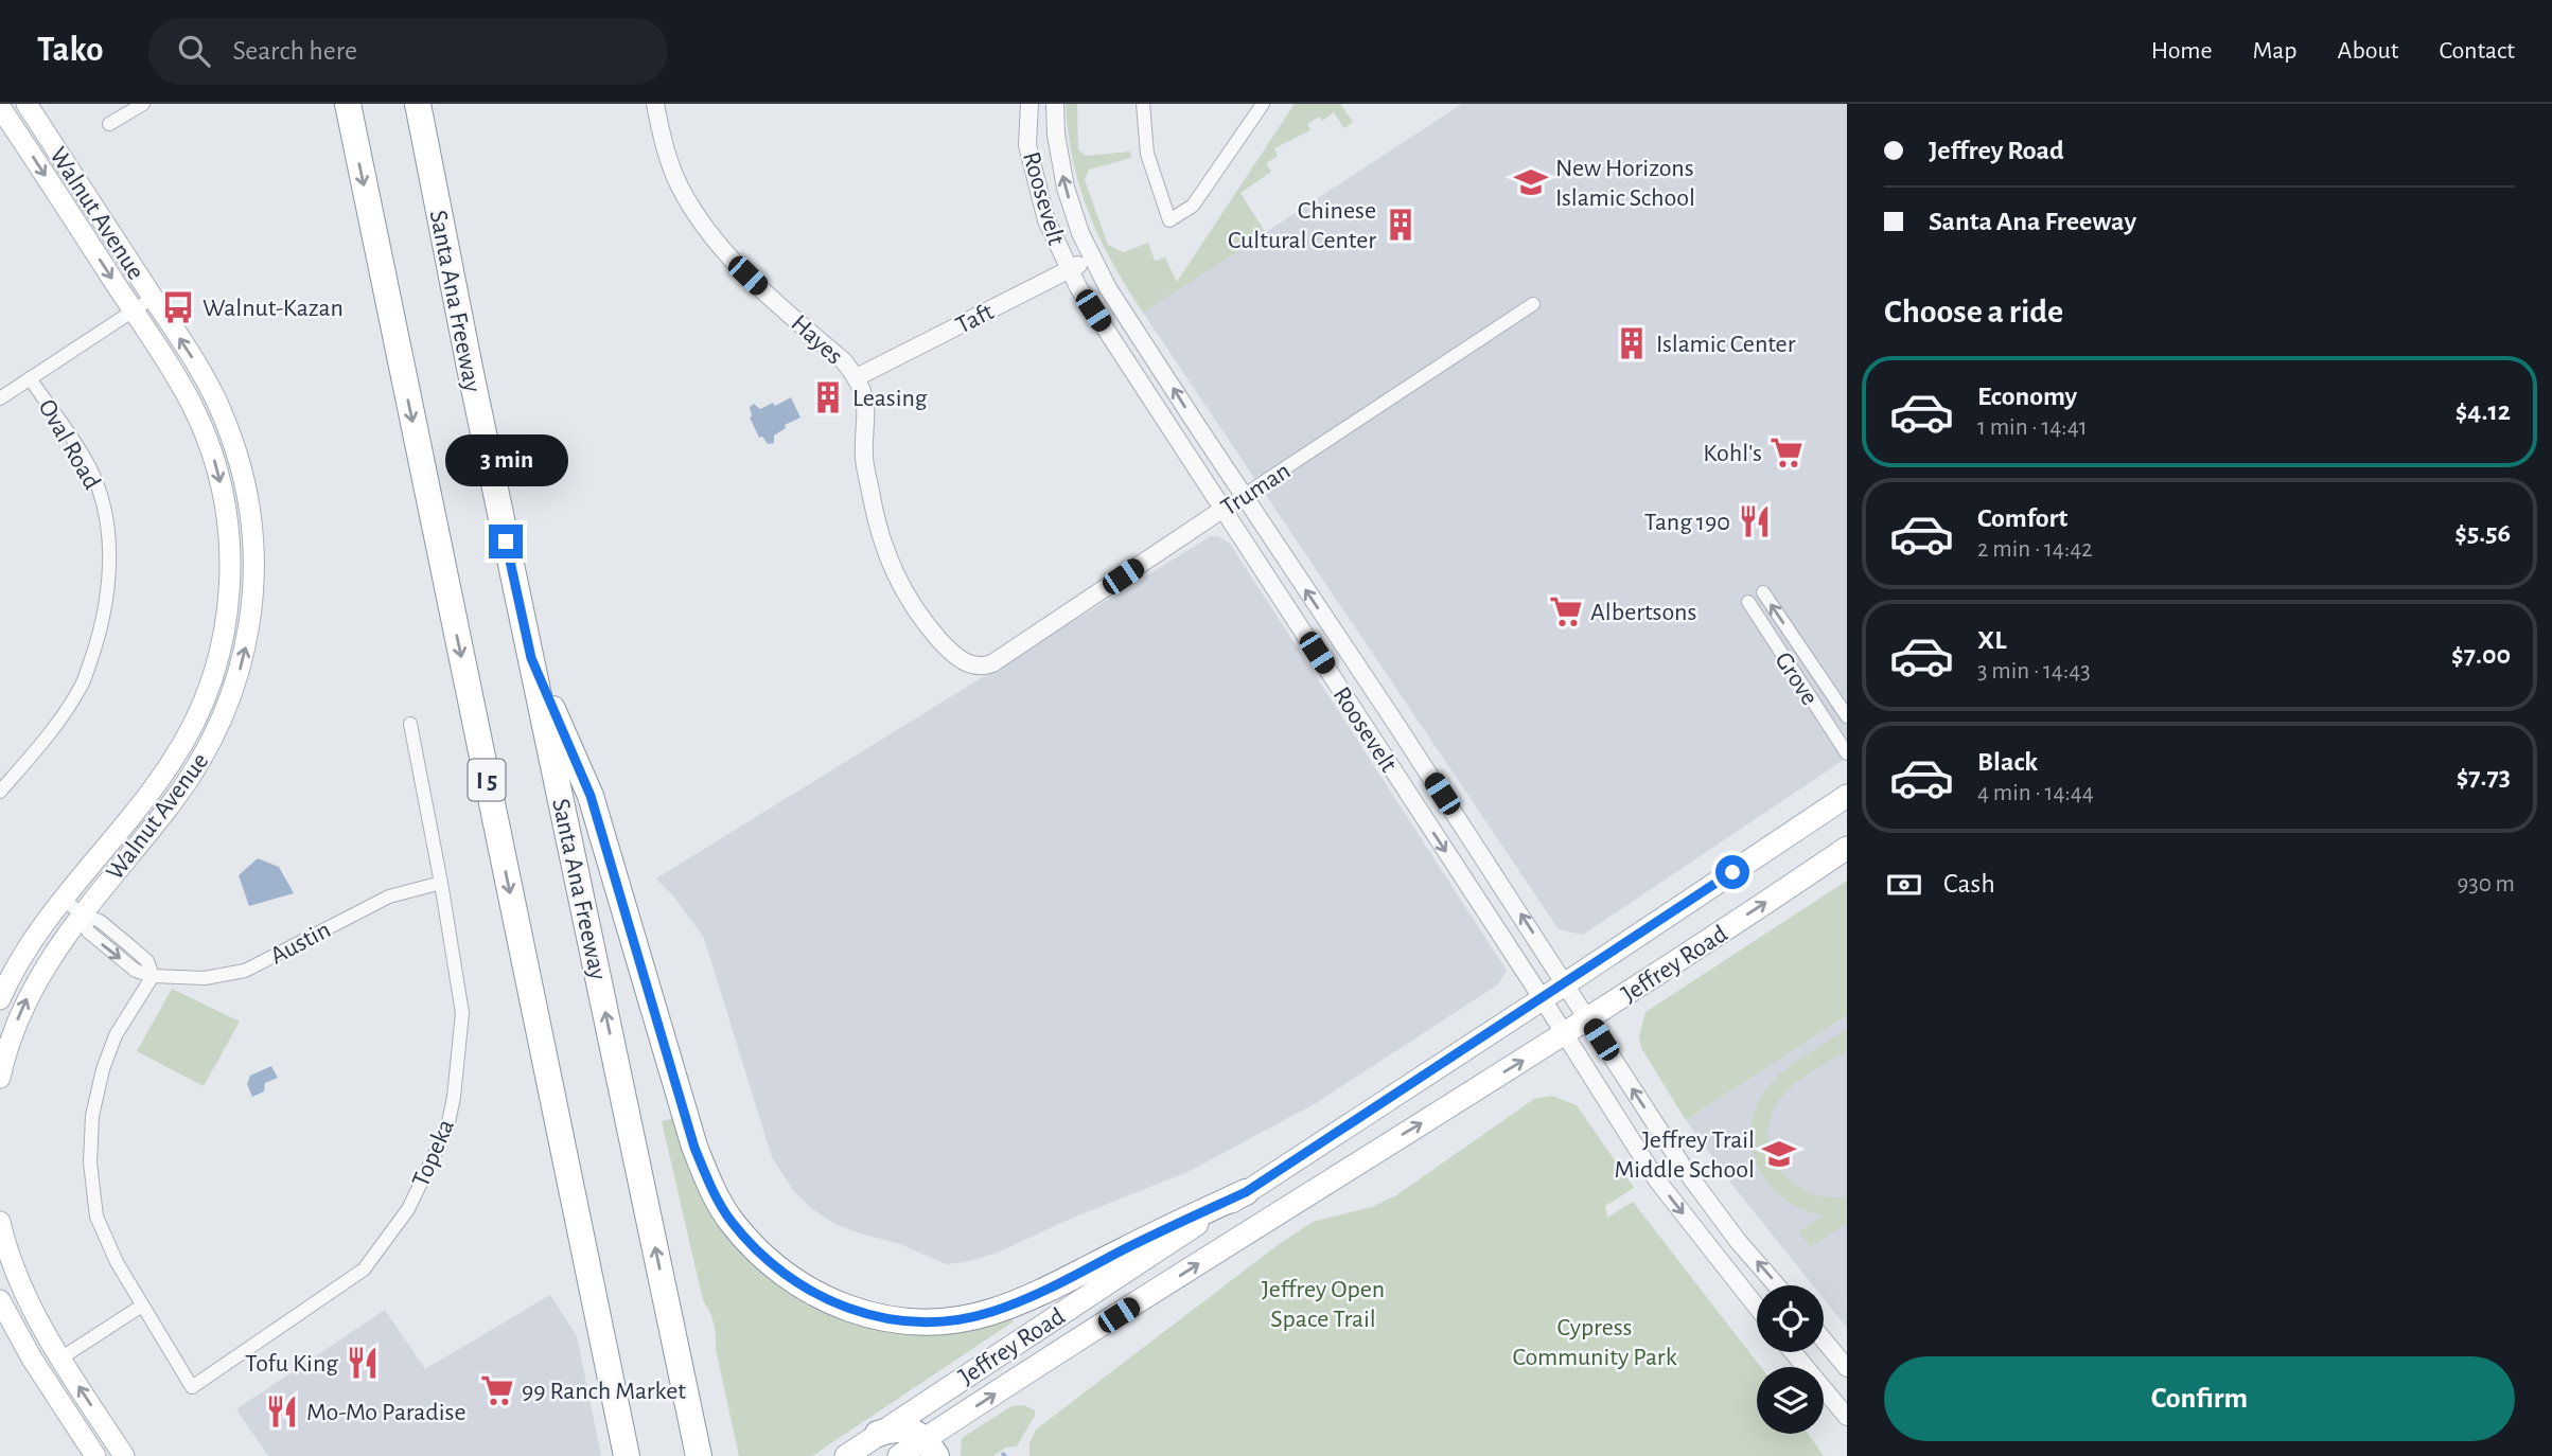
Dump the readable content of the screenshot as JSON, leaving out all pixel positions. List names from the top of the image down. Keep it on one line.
{"streets":{"highway":["Santa Ana Freeway","I 5"],"main road":["Walnut Avenue","Jeffrey Road"],"street":["Roosevelt","Taft","Hayes","Oval Road","Truman","Grove","Austin","Topeka"]},"crossings":[["Roosevelt","Taft"],["Roosevelt","Truman"],["Roosevelt","Jeffrey Road"],["Taft","Hayes"],["Hayes","Truman"],["Austin","Topeka"]],"parks":["Jeffrey Open Space Trail","Cypress Community Park"],"places":{"school or university":["New Horizons Islamic School","Jeffrey Trail Middle School"],"building":["Chinese Cultural Center","Islamic Center","Leasing"],"bus stop":["Walnut-Kazan"],"supermarket":["Kohl's","Albertsons","99 Ranch Market"],"restaurant":["Tang 190","Tofu King","Mo-Mo Paradise"]},"page":{"header":"Tako","search":"Search here","nav":["Home","Map","About","Contact"],"banner":["Jeffrey Road","Santa Ana Freeway"],"heading":"Choose a ride","list":[{"name":"Economy","note":"1 min · 14:41","value":"$4.12"},{"name":"Comfort","note":"2 min · 14:42","value":"$5.56"},{"name":"XL","note":"3 min · 14:43","value":"$7.00"},{"name":"Black","note":"4 min · 14:44","value":"$7.73"}],"bubble":"3 min","pay":["Cash","930 m"],"buttons":"Confirm"}}
